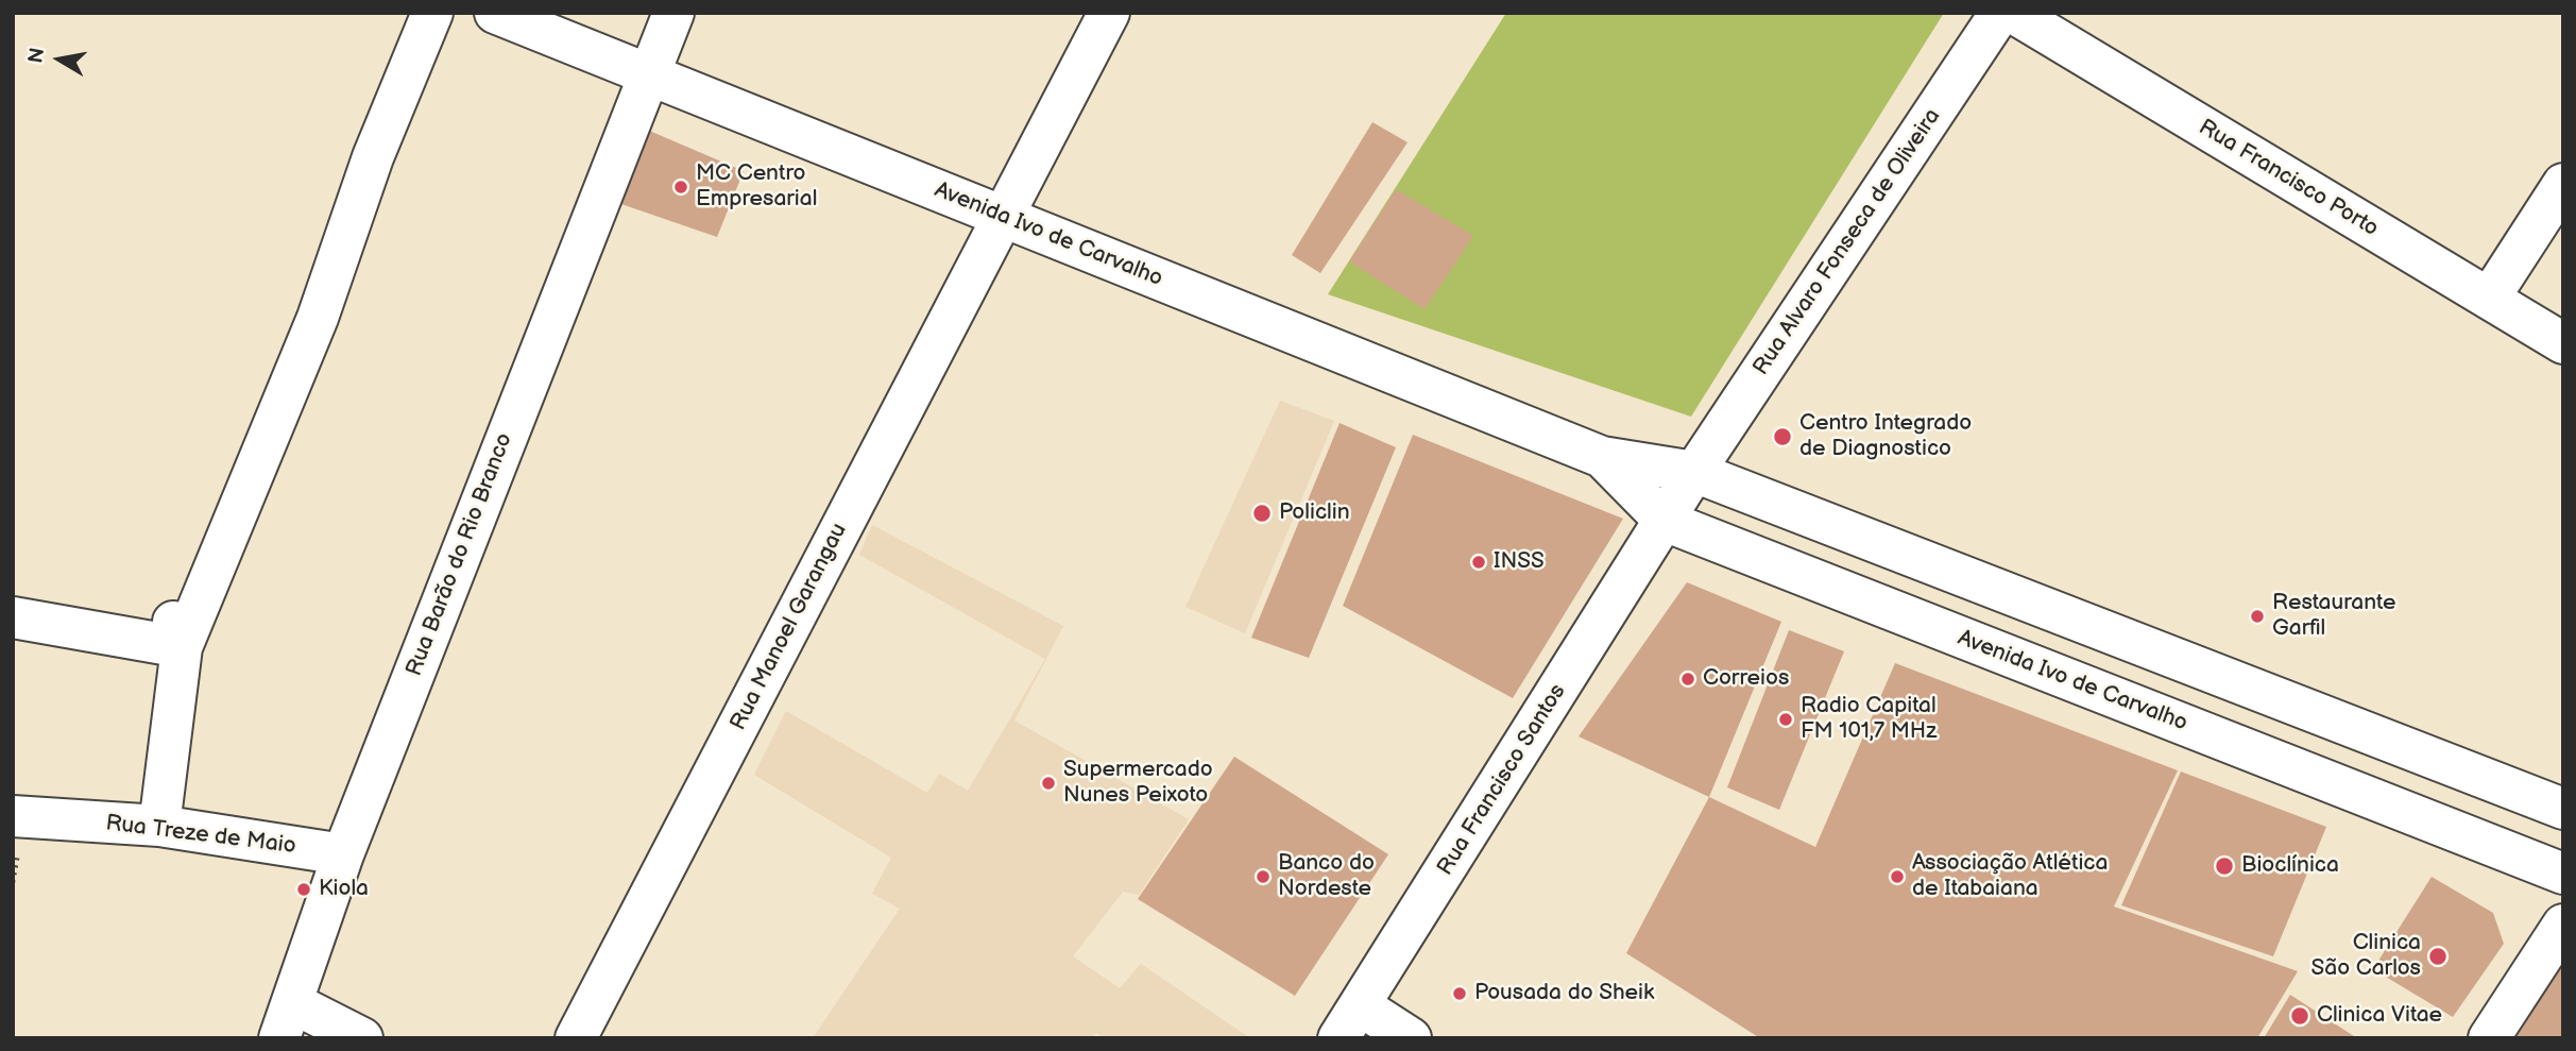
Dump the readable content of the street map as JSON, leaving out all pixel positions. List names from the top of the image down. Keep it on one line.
{"streets":{"street":["Rua Francisco Porto","Avenida Ivo de Carvalho","Rua Alvaro Fonseca de Oliveira","Rua Barão do Rio Branco","Rua Manoel Garangau","Rua Francisco Santos","Rua Treze de Maio"]},"crossings":[["Avenida Ivo de Carvalho","Rua Alvaro Fonseca de Oliveira"],["Avenida Ivo de Carvalho","Rua Barão do Rio Branco"],["Avenida Ivo de Carvalho","Rua Manoel Garangau"],["Avenida Ivo de Carvalho","Rua Francisco Santos"],["Rua Alvaro Fonseca de Oliveira","Rua Francisco Santos"],["Rua Barão do Rio Branco","Rua Treze de Maio"]],"places":["MC Centro Empresarial","Centro Integrado de Diagnostico","Policlin","INSS","Restaurante Garfil","Correios","Radio Capital FM 101,7 MHz","Supermercado Nunes Peixoto","Bioclínica","Banco do Nordeste","Associação Atlética de Itabaiana","Kiola","Clinica São Carlos","Pousada do Sheik","Clinica Vitae"],"north":"left"}
